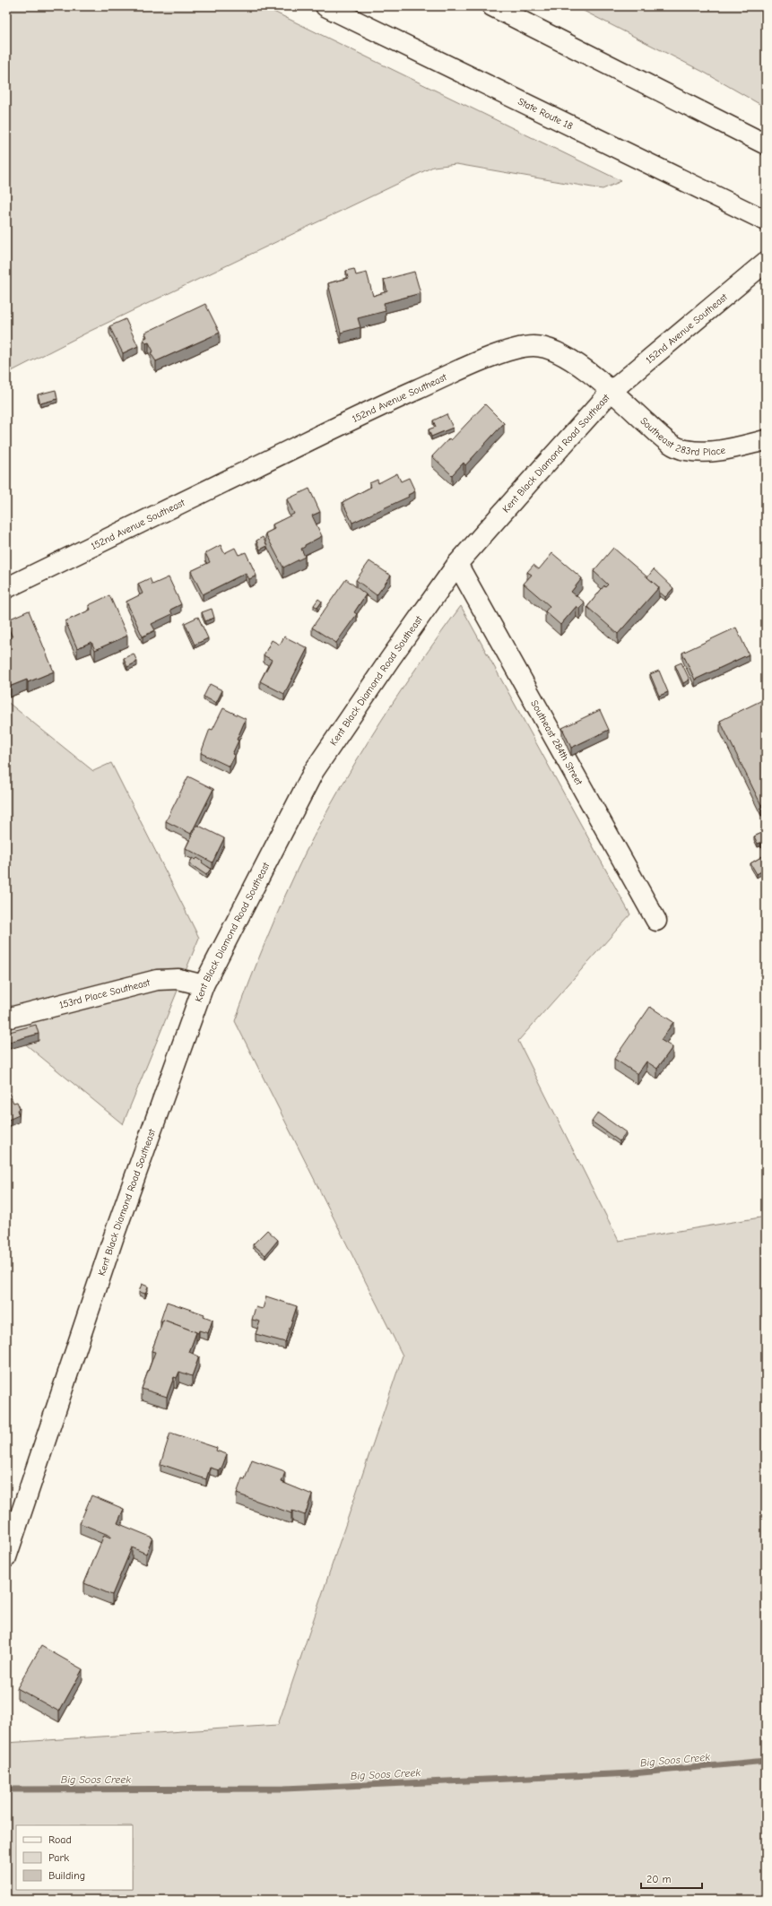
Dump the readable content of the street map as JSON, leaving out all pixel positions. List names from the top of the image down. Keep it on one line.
{"streets":{"main road":["State Route 18","152nd Avenue Southeast","Southeast 283rd Place","Kent Black Diamond Road Southeast","Southeast 284th Street","153rd Place Southeast"]},"crossings":[["152nd Avenue Southeast","Southeast 283rd Place"],["152nd Avenue Southeast","Kent Black Diamond Road Southeast"],["Southeast 283rd Place","Kent Black Diamond Road Southeast"],["Kent Black Diamond Road Southeast","Southeast 284th Street"],["Kent Black Diamond Road Southeast","153rd Place Southeast"]],"water":["Big Soos Creek"],"legend":["Road","Park","Building"],"scale_bar":"20 m"}
